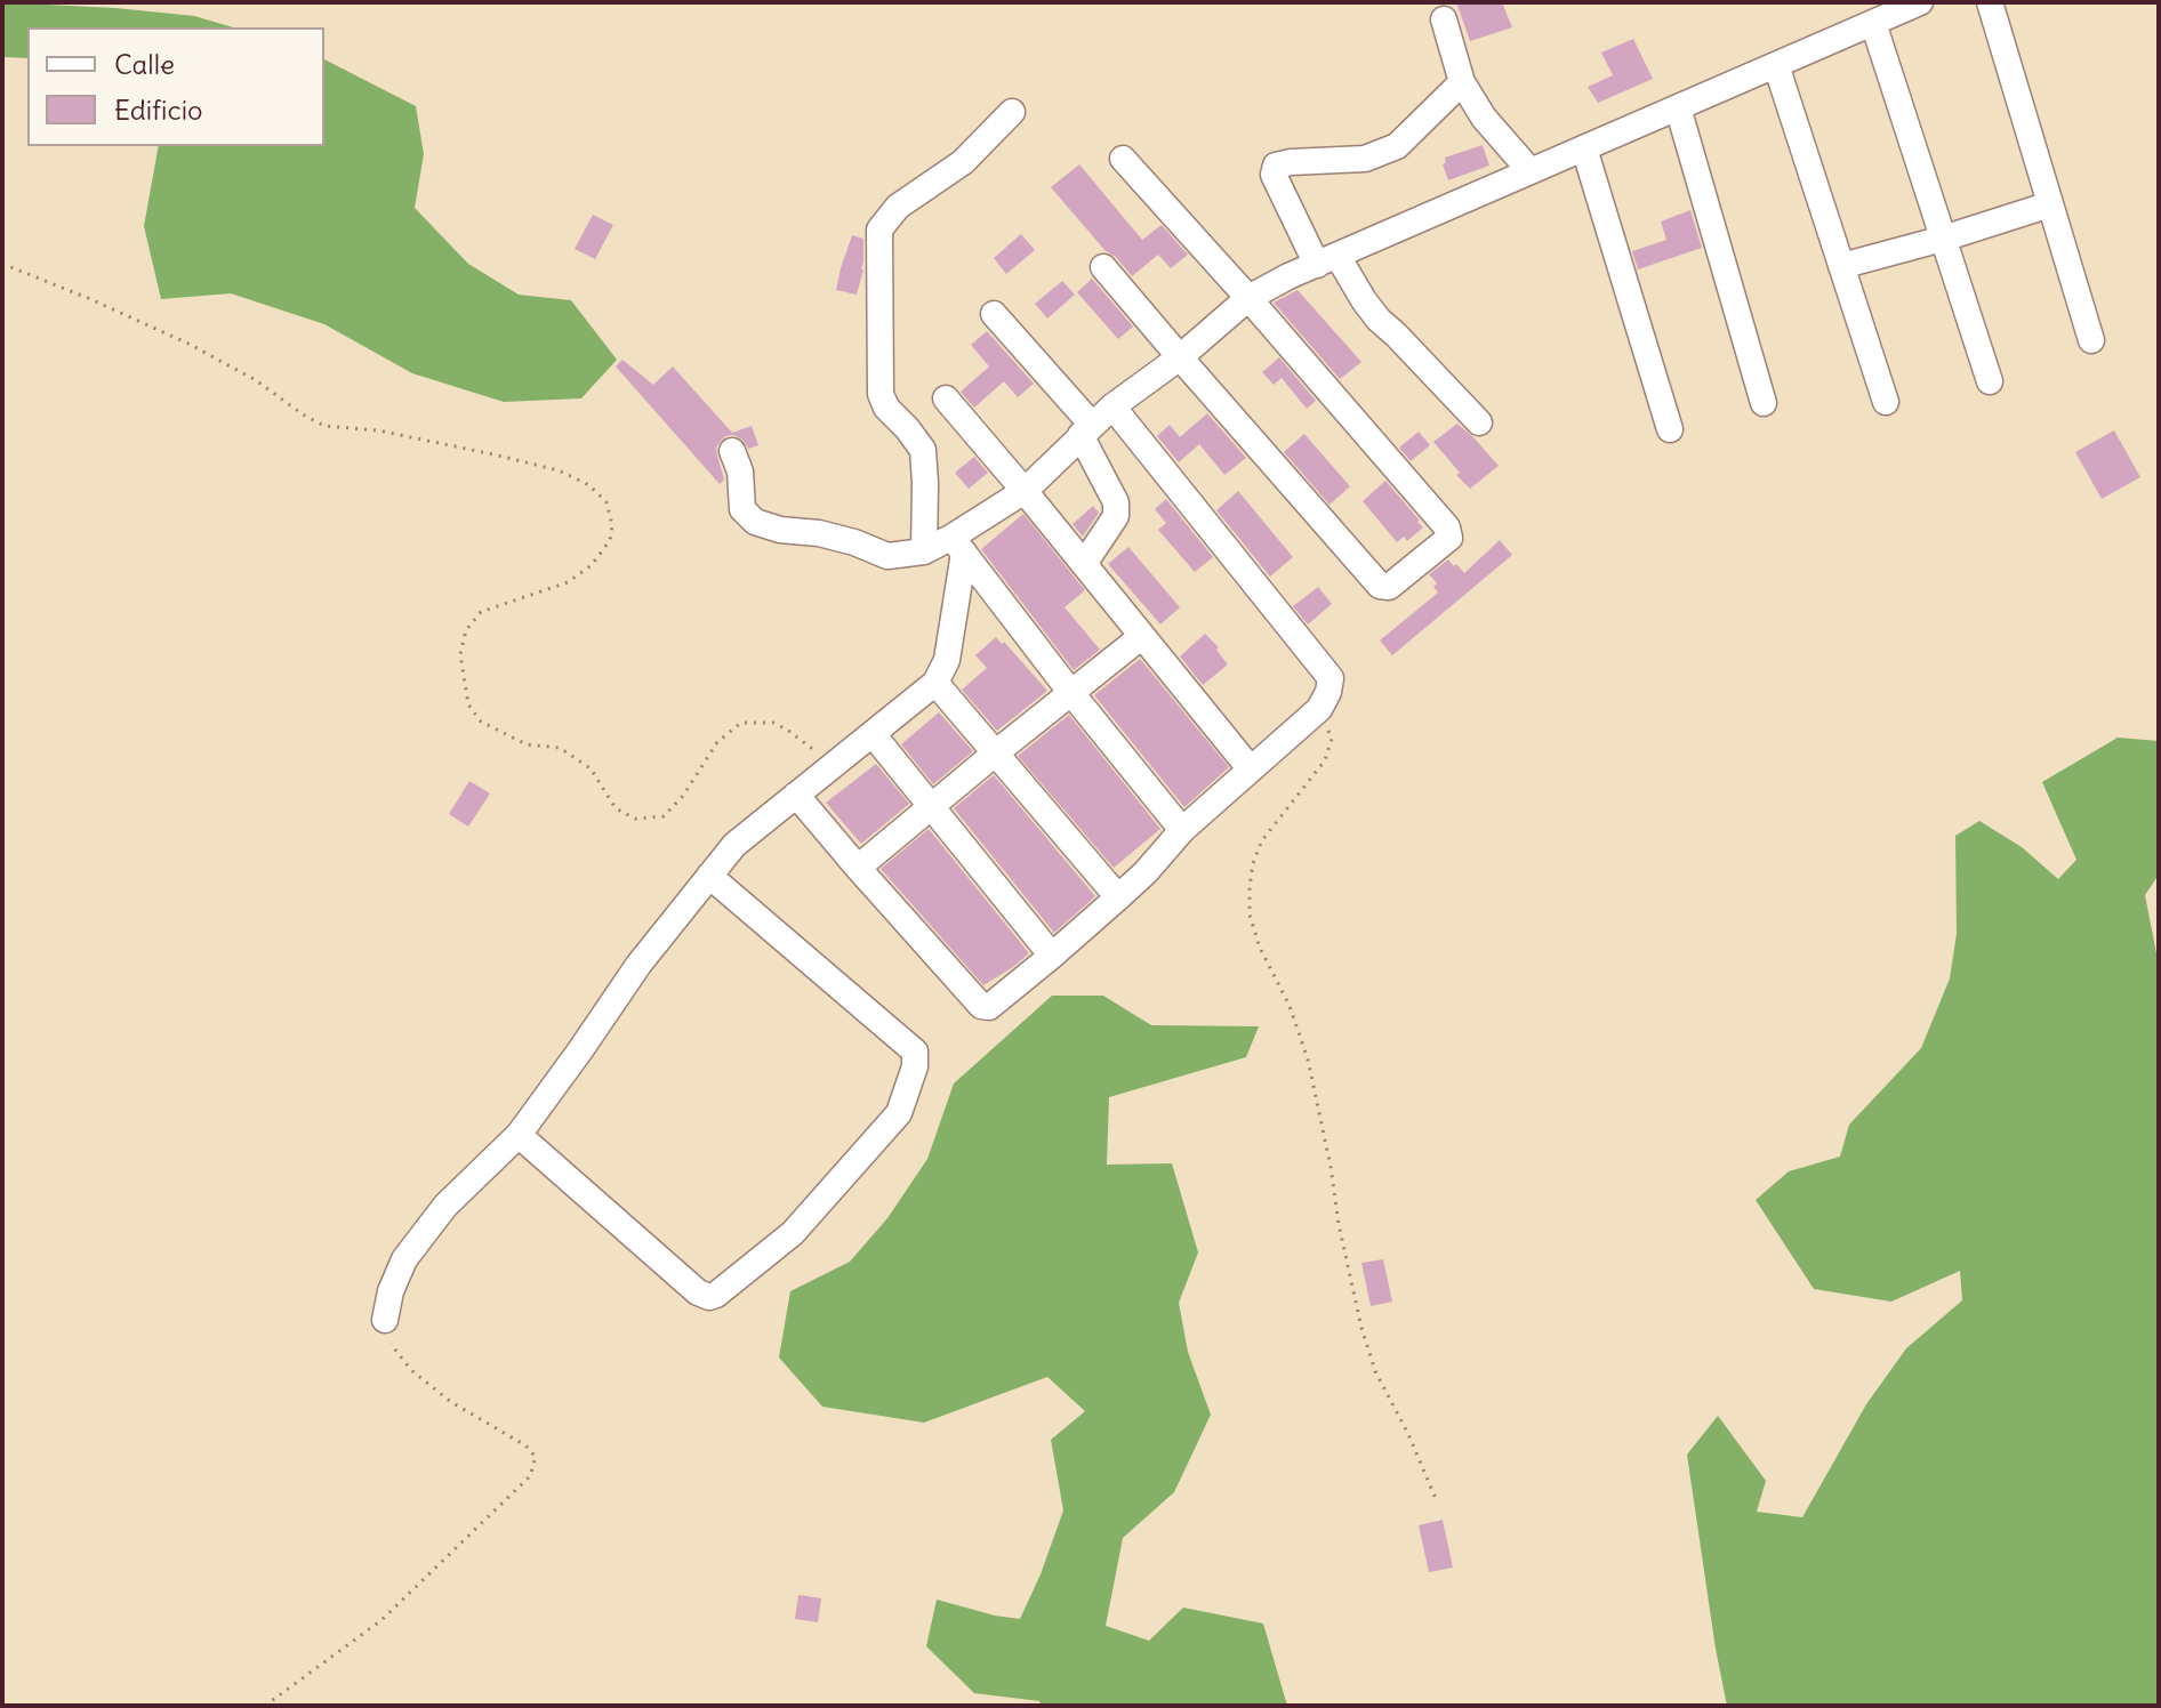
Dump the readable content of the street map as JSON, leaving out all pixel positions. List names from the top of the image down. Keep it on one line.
{"legend":["Calle","Edificio"]}
